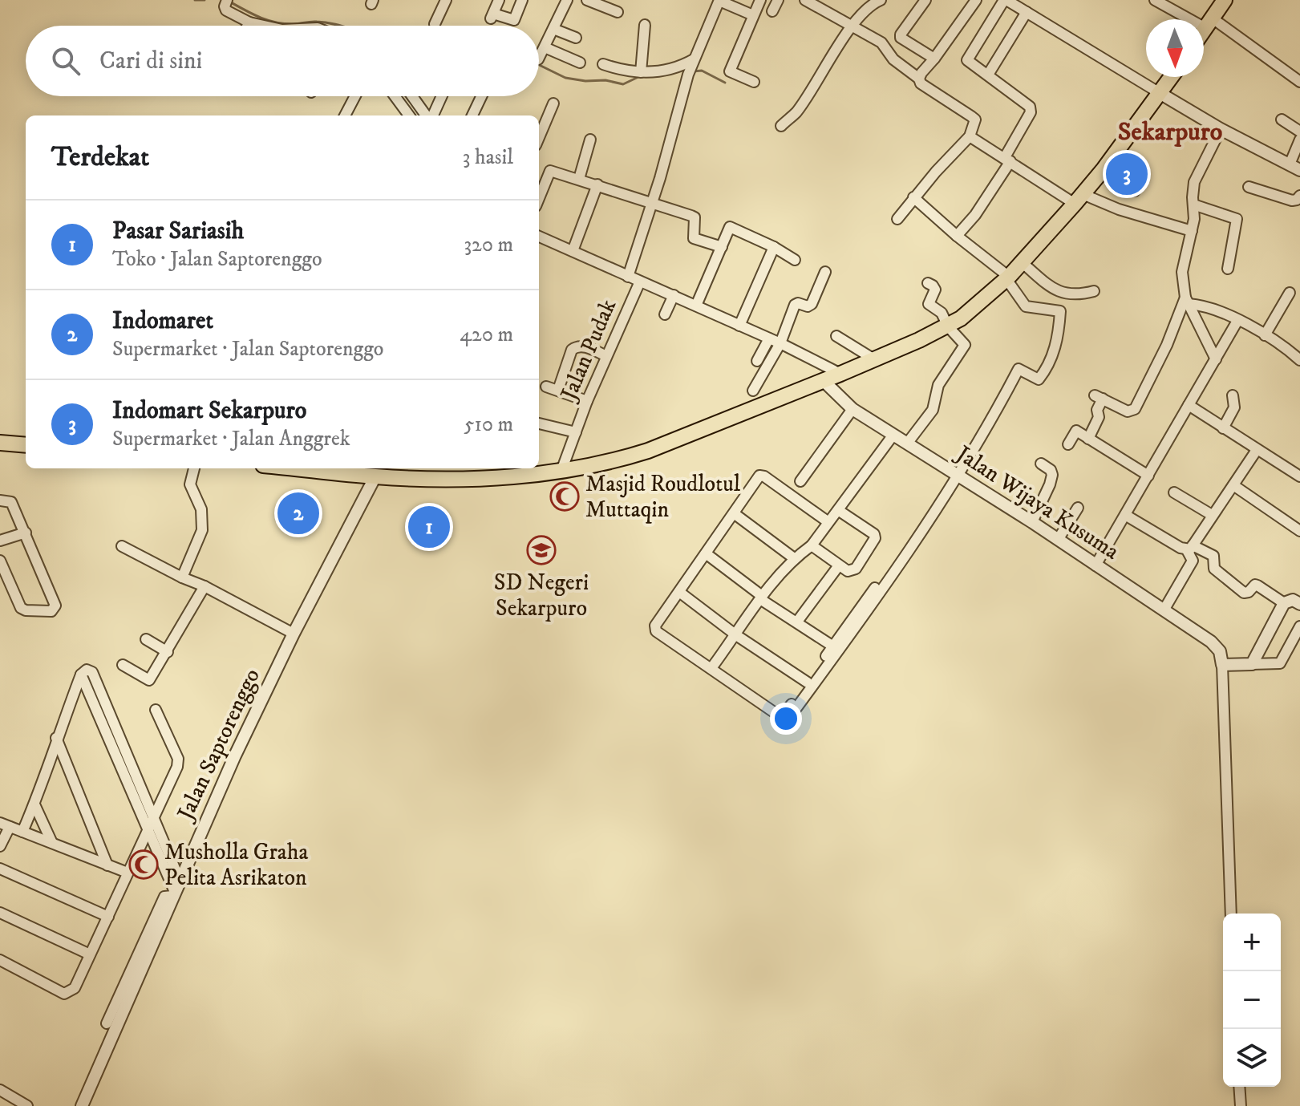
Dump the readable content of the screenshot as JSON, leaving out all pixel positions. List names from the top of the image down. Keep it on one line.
{"streets":{"street":["Jalan Pudak","Jalan Wijaya Kusuma","Jalan Saptorenggo"]},"districts":["Sekarpuro"],"places":{"mosque":["Masjid Roudlotul Muttaqin","Musholla Graha Pelita Asrikaton"],"school or university":["SD Negeri Sekarpuro"]},"north":"bottom","page":{"search":"Cari di sini","heading":["Terdekat","3 hasil"],"pins":["3","2","1"],"list":[{"mark":"1","name":"Pasar Sariasih","note":"Toko · Jalan Saptorenggo","value":"320 m"},{"mark":"2","name":"Indomaret","note":"Supermarket · Jalan Saptorenggo","value":"420 m"},{"mark":"3","name":"Indomart Sekarpuro","note":"Supermarket · Jalan Anggrek","value":"510 m"}],"map_buttons":["+","−"]}}
